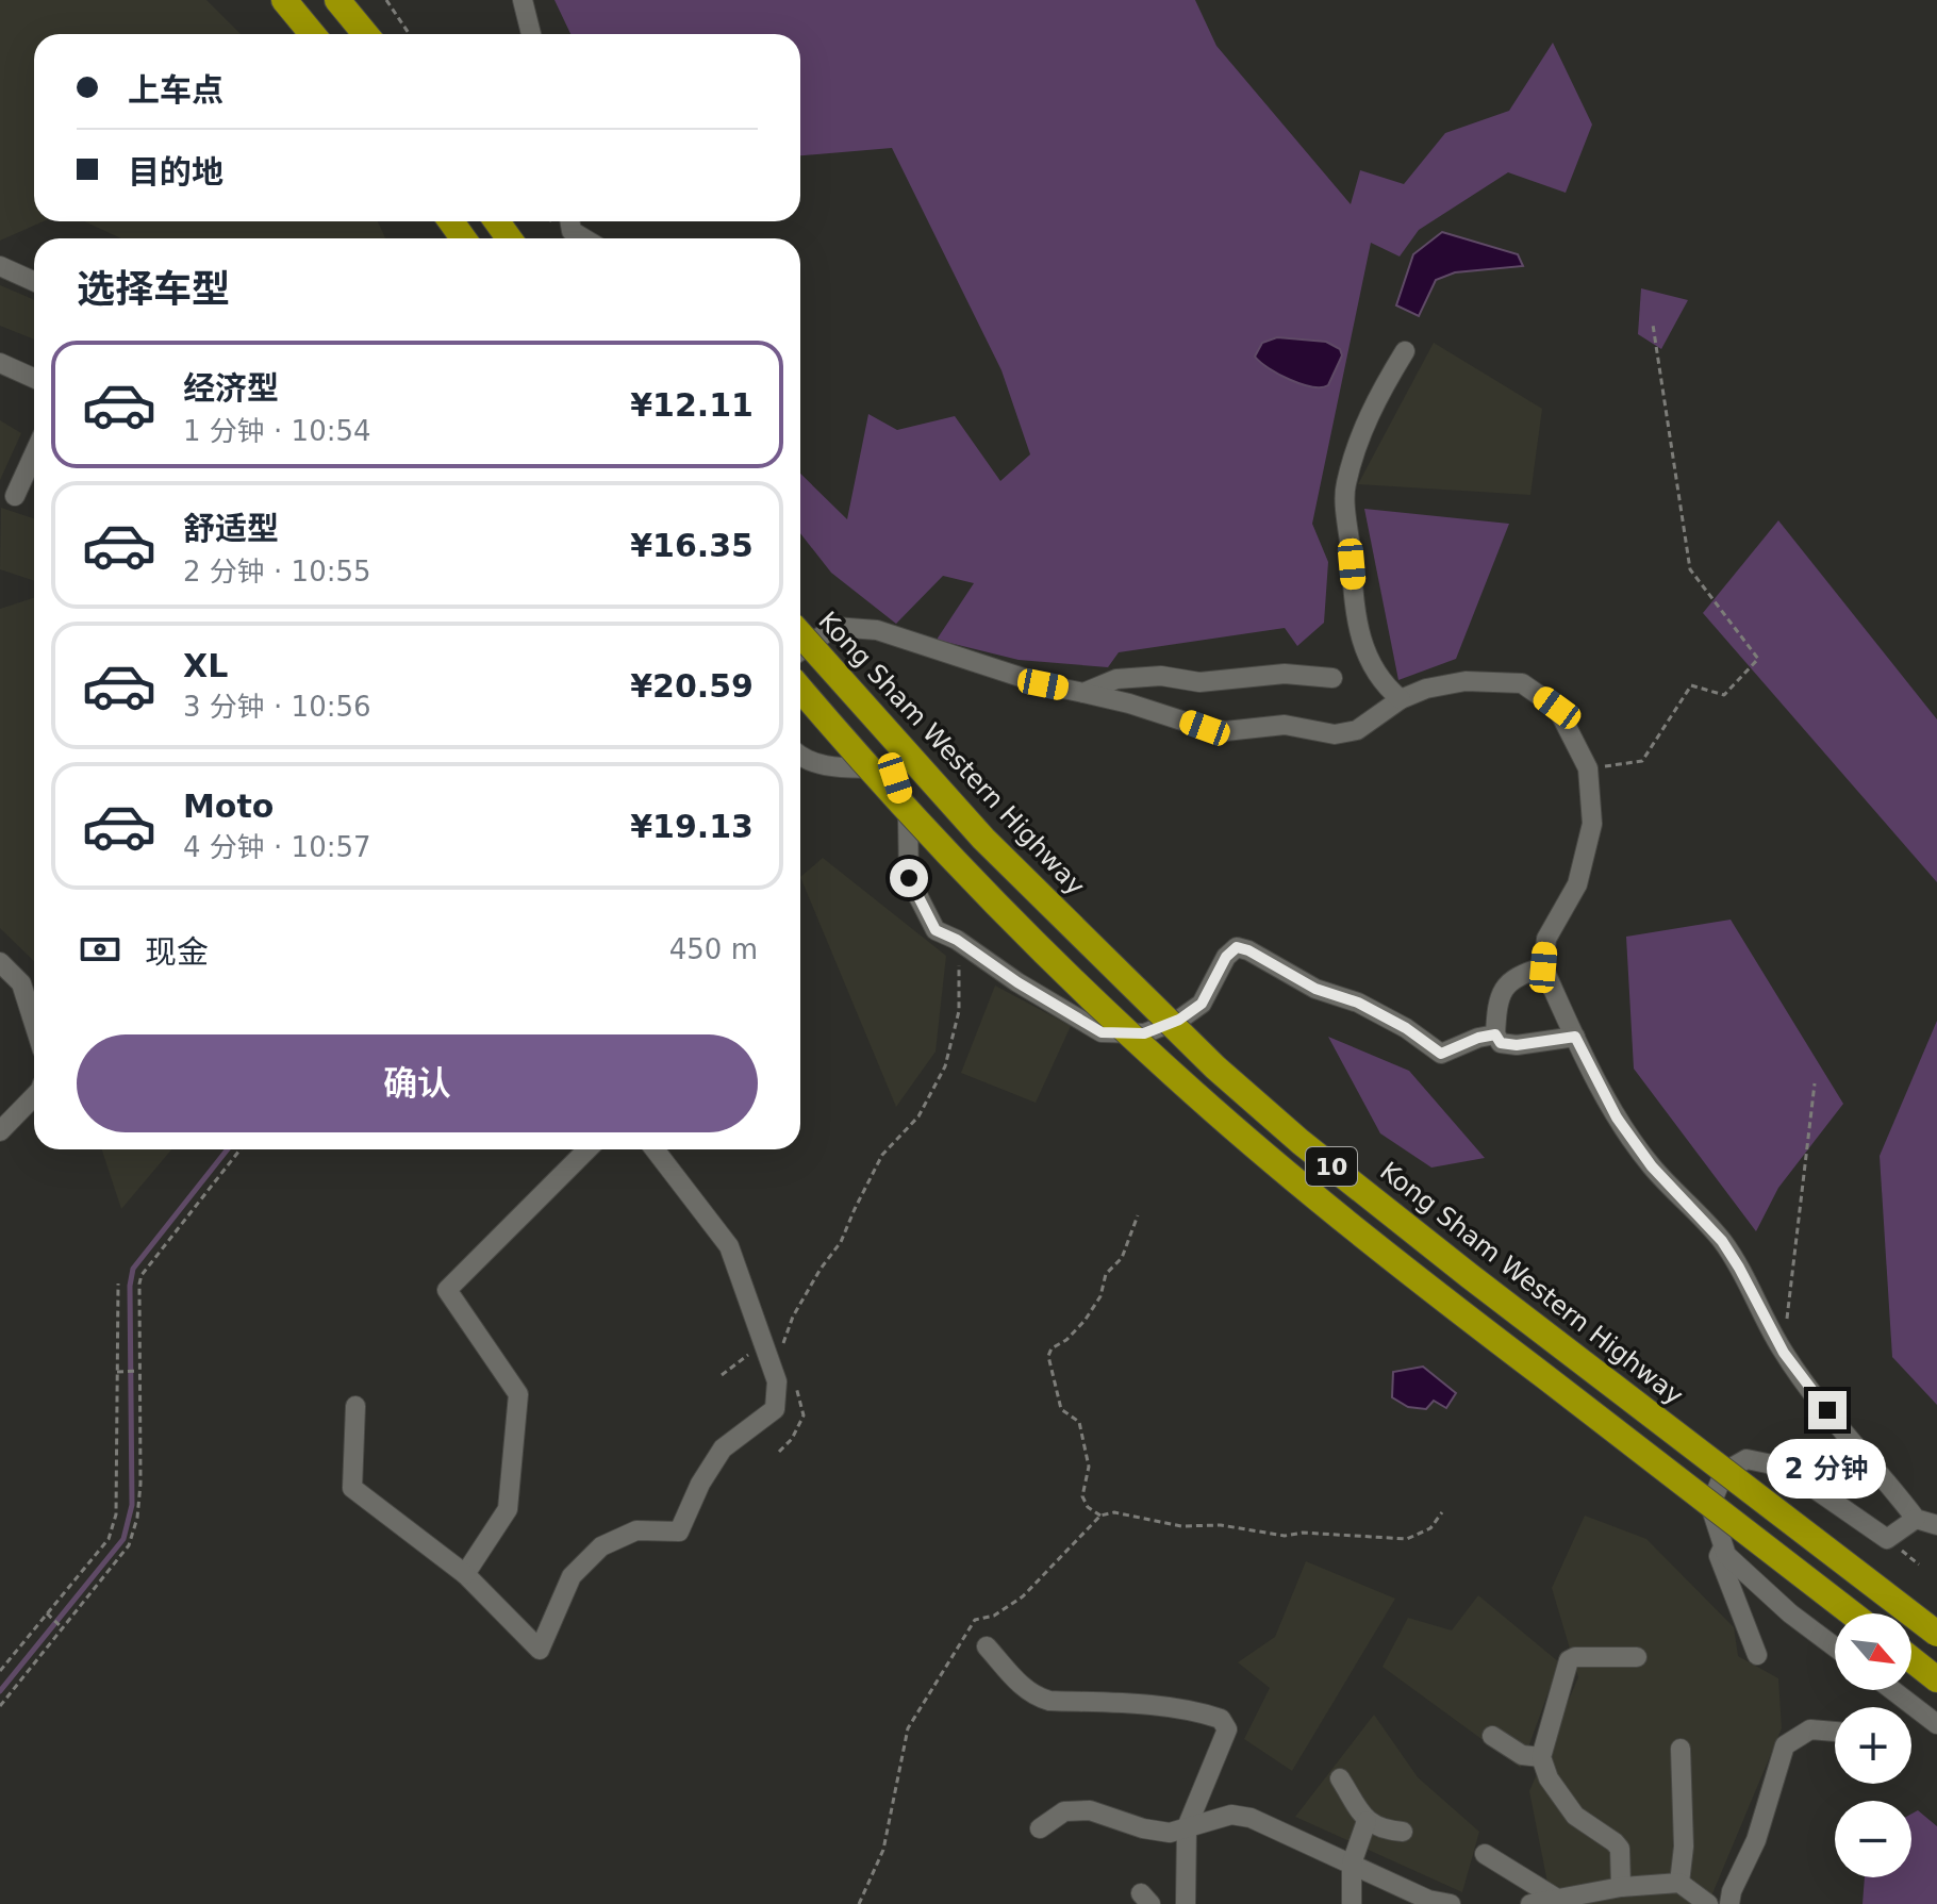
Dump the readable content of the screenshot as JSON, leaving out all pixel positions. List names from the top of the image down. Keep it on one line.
{"streets":{"highway":["Kong Sham Western Highway","10"]},"north":"bottom right","page":{"banner":["上车点","目的地"],"heading":"选择车型","list":[{"name":"经济型","note":"1 分钟 · 10:54","value":"¥12.11"},{"name":"舒适型","note":"2 分钟 · 10:55","value":"¥16.35"},{"name":"XL","note":"3 分钟 · 10:56","value":"¥20.59"},{"name":"Moto","note":"4 分钟 · 10:57","value":"¥19.13"}],"pay":["现金","450 m"],"buttons":"确认","bubble":"2 分钟","map_buttons":["+","−"]}}
